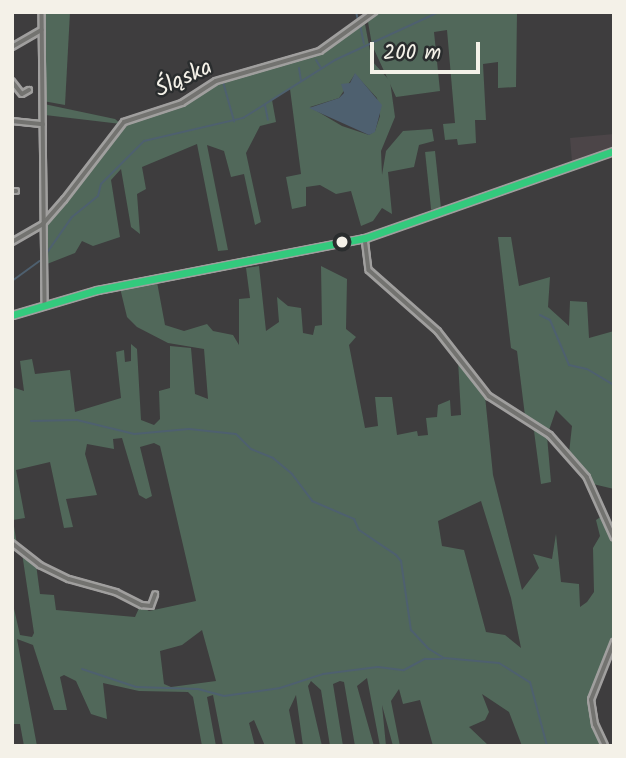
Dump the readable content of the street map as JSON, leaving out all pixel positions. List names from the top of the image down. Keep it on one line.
{"streets":{"street":["Śląska"]},"scale_bar":"200 m"}
